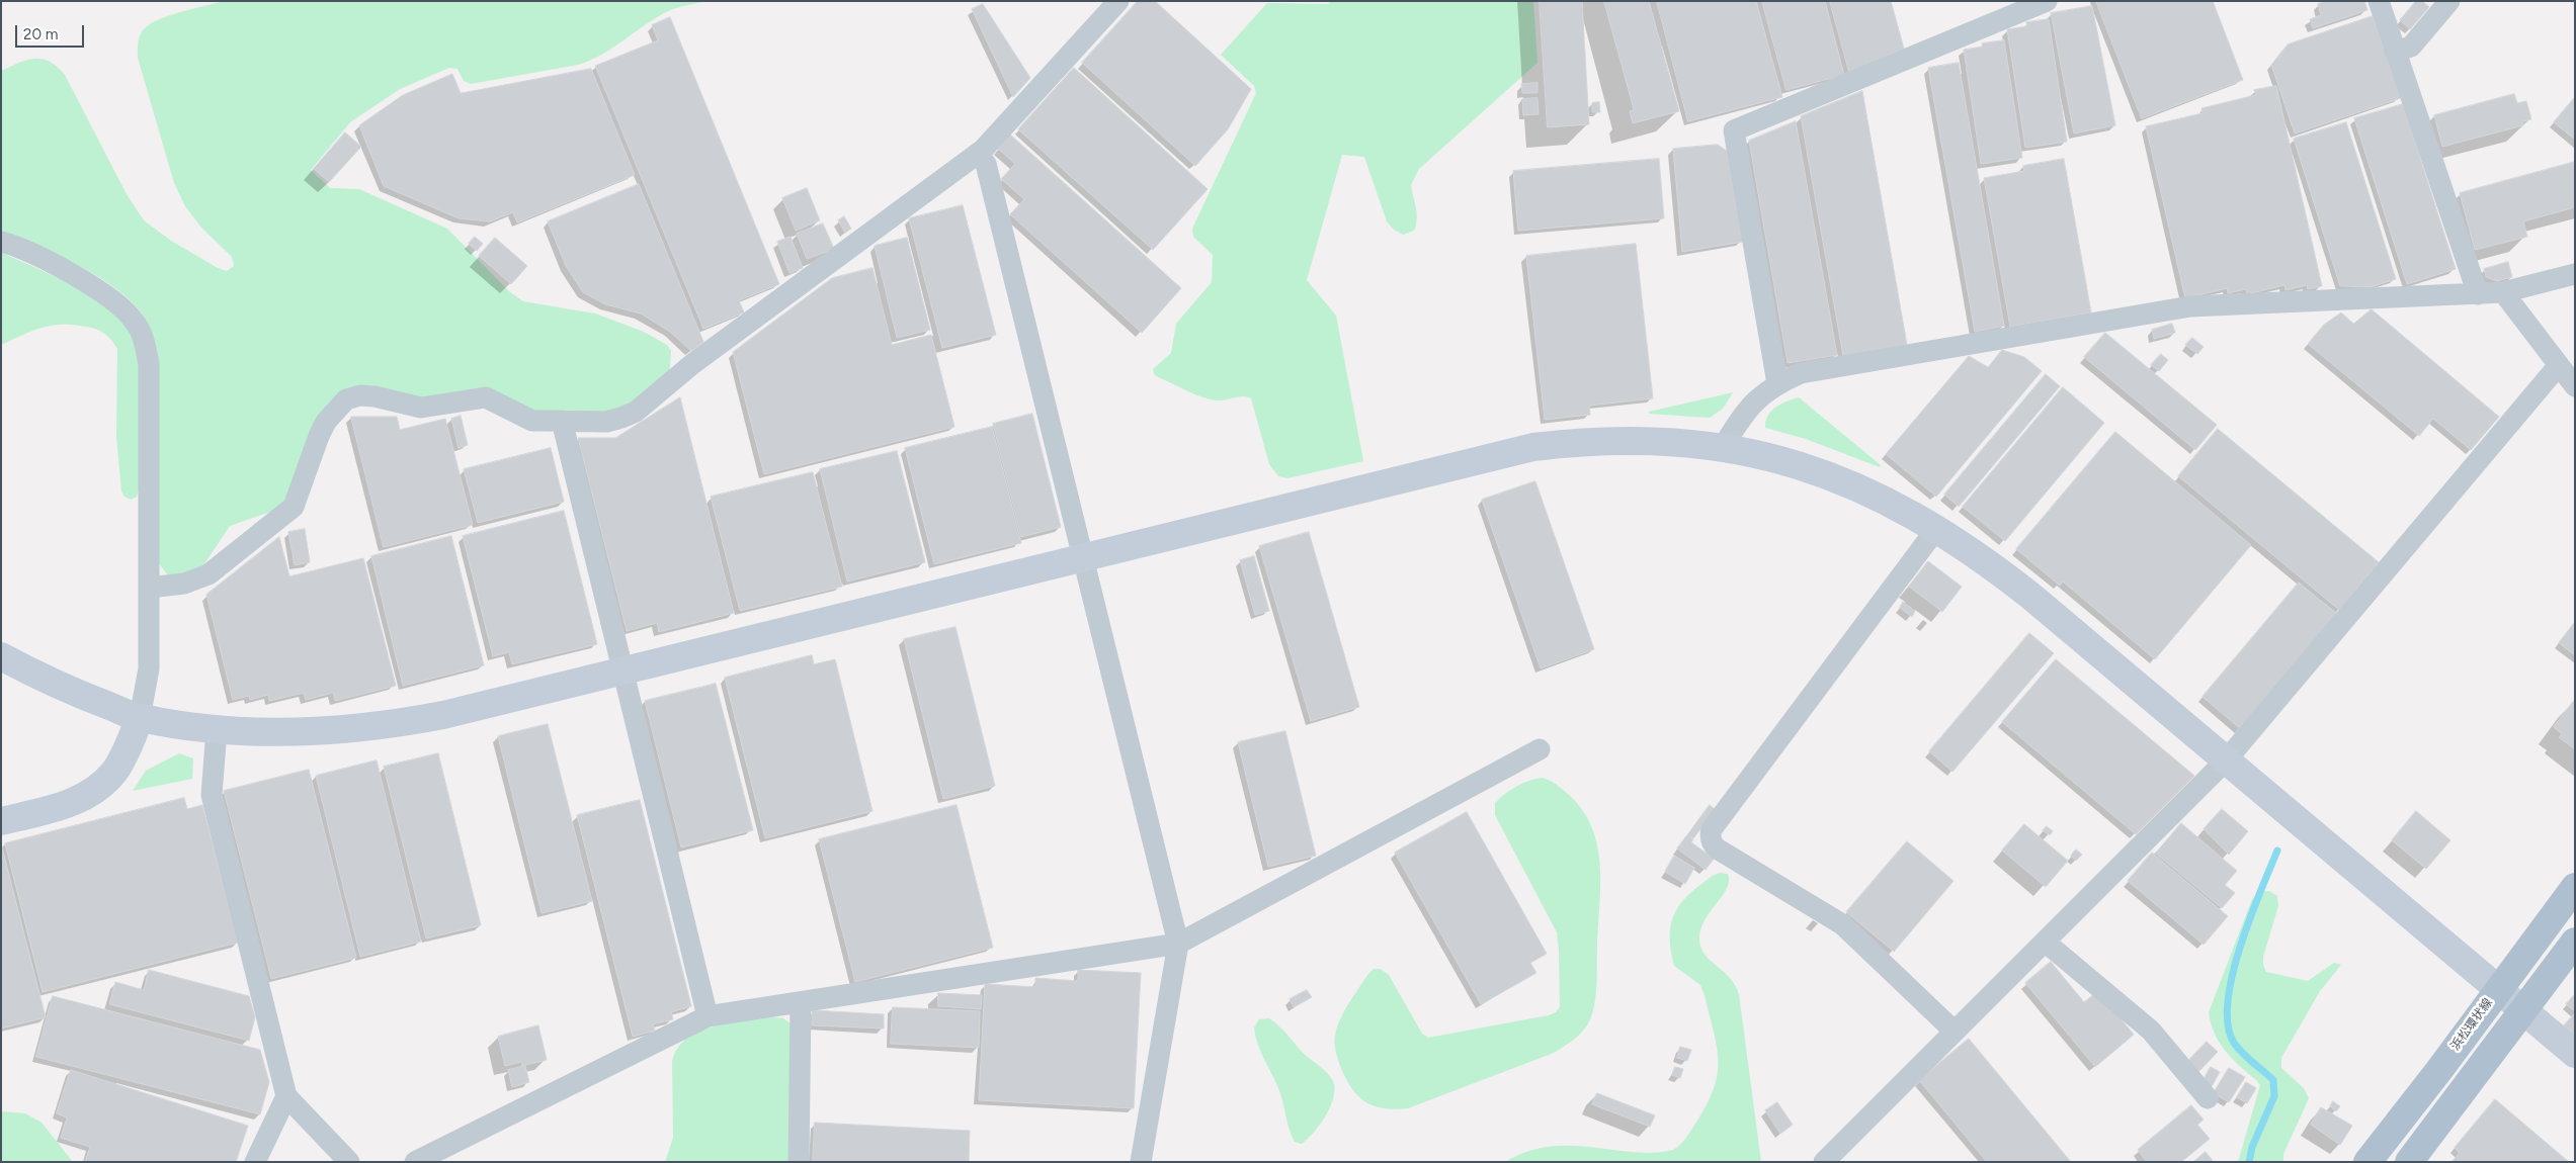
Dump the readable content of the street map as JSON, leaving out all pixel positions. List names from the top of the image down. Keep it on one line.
{"streets":{"main road":["浜松環状線"]},"scale_bar":"20 m"}
